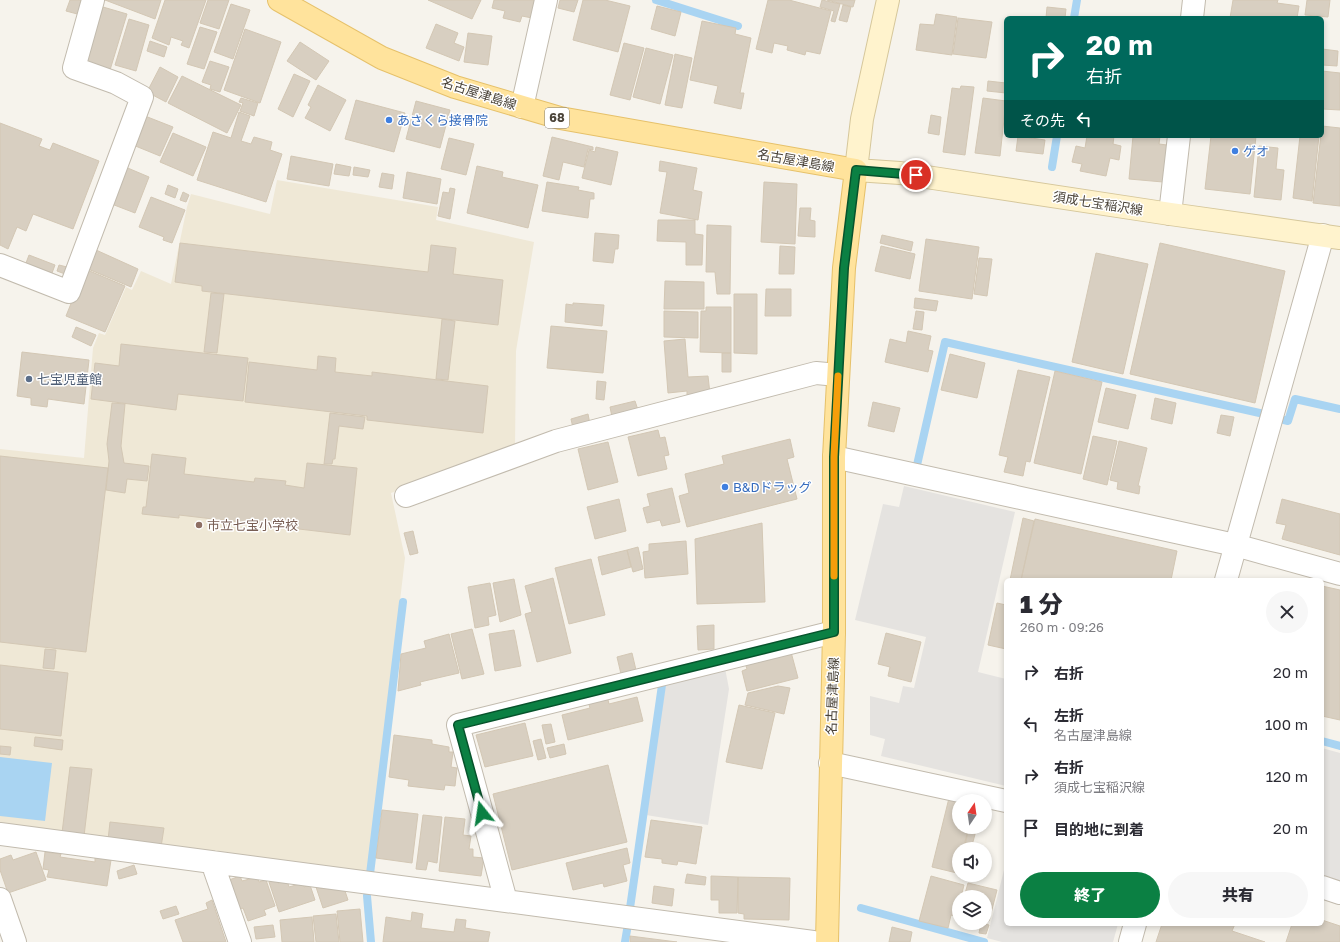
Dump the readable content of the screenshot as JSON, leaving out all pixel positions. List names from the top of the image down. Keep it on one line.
{"streets":{"main road":["名古屋津島線","68","須成七宝稲沢線"]},"crossings":[["名古屋津島線","須成七宝稲沢線"]],"places":["あさくら接骨院","ゲオ","七宝児童館","B&Dドラッグ","市立七宝小学校"],"north":"top","page":{"turn":["20 m","右折"],"then":"その先","heading":["1 分","260 m · 09:26"],"list":[{"name":"右折","value":"20 m"},{"name":"左折","note":"名古屋津島線","value":"100 m"},{"name":"右折","note":"須成七宝稲沢線","value":"120 m"},{"name":"目的地に到着","value":"20 m"}],"buttons":["終了","共有"]}}
